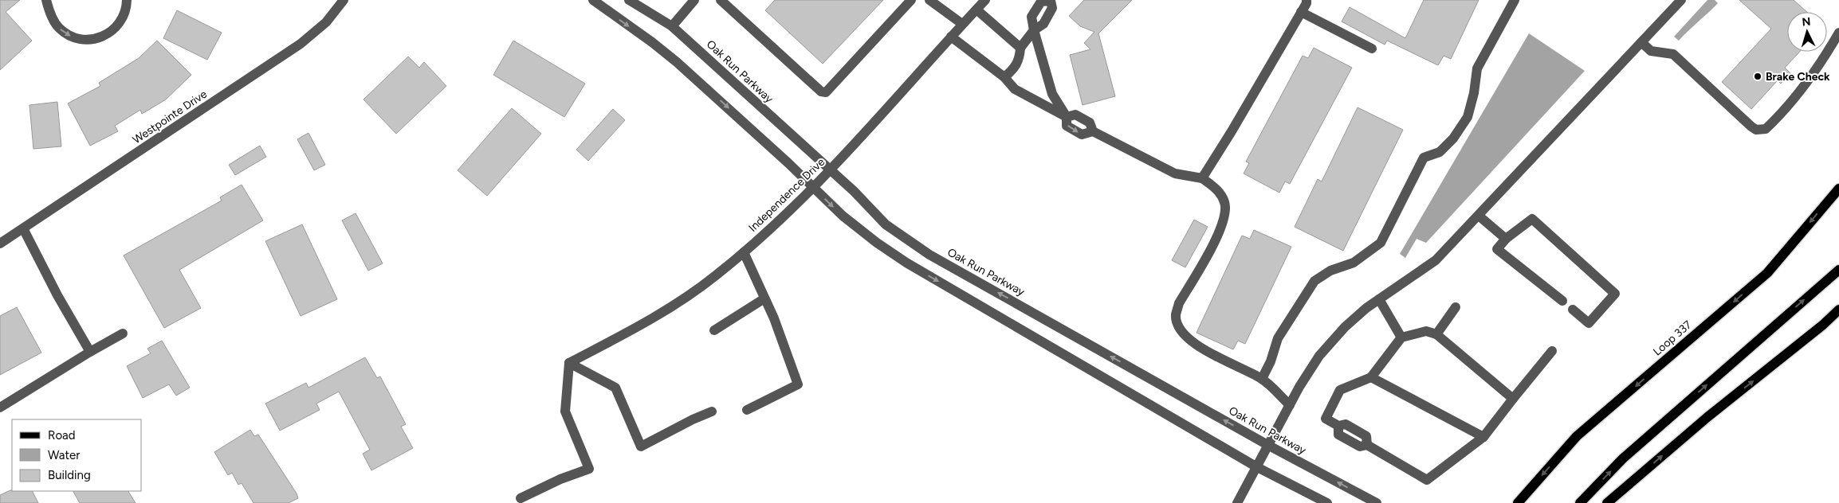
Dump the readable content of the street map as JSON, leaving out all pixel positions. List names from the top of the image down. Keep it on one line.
{"streets":{"main road":["Loop 337"],"street":["Oak Run Parkway","Westpointe Drive","Independence Drive"]},"crossings":[["Oak Run Parkway","Independence Drive"]],"places":["Brake Check"],"legend":["Road","Water","Building"],"north":"top"}
